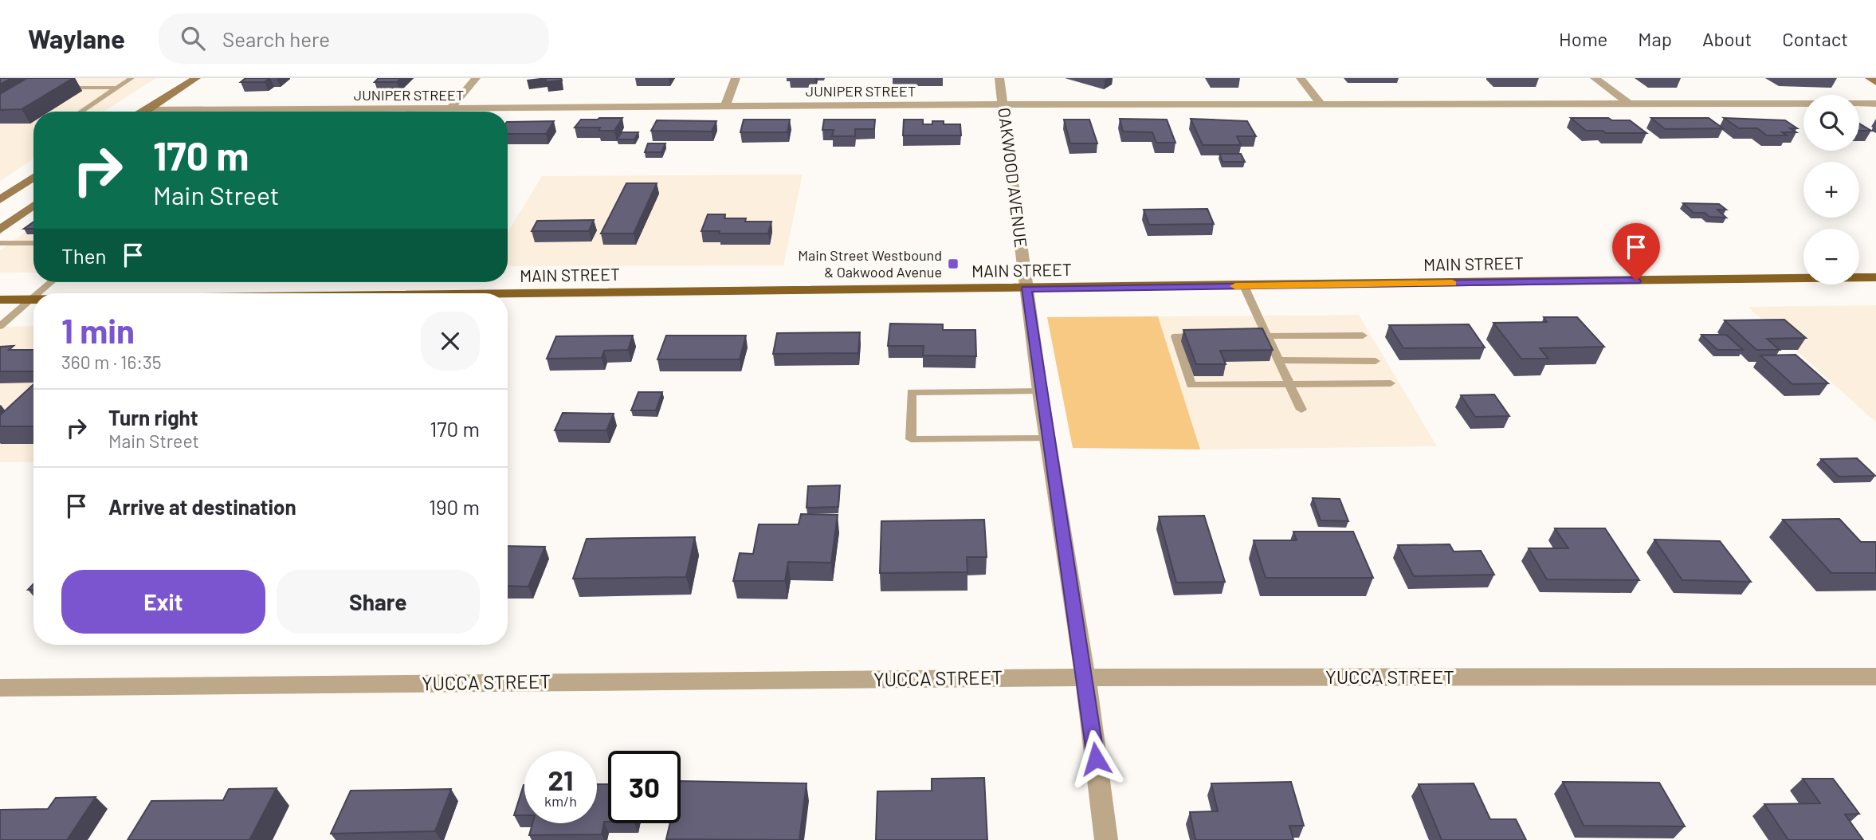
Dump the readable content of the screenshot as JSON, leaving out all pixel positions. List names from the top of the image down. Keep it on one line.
{"streets":{"main road":["MAIN STREET"],"street":["JUNIPER STREET","OAKWOOD AVENUE","YUCCA STREET"]},"crossings":[["JUNIPER STREET","OAKWOOD AVENUE"],["OAKWOOD AVENUE","MAIN STREET"],["OAKWOOD AVENUE","YUCCA STREET"]],"places":{"transit":["Main Street Westbound & Oakwood Avenue"]},"page":{"header":"Waylane","search":"Search here","nav":["Home","Map","About","Contact"],"map_buttons":["+","−"],"turn":["170 m","Main Street"],"then":"Then","heading":["1 min","360 m · 16:35"],"list":[{"name":"Turn right","note":"Main Street","value":"170 m"},{"name":"Arrive at destination","value":"190 m"}],"buttons":["Exit","Share"],"speed":"21 km/h","limit":"30"}}
